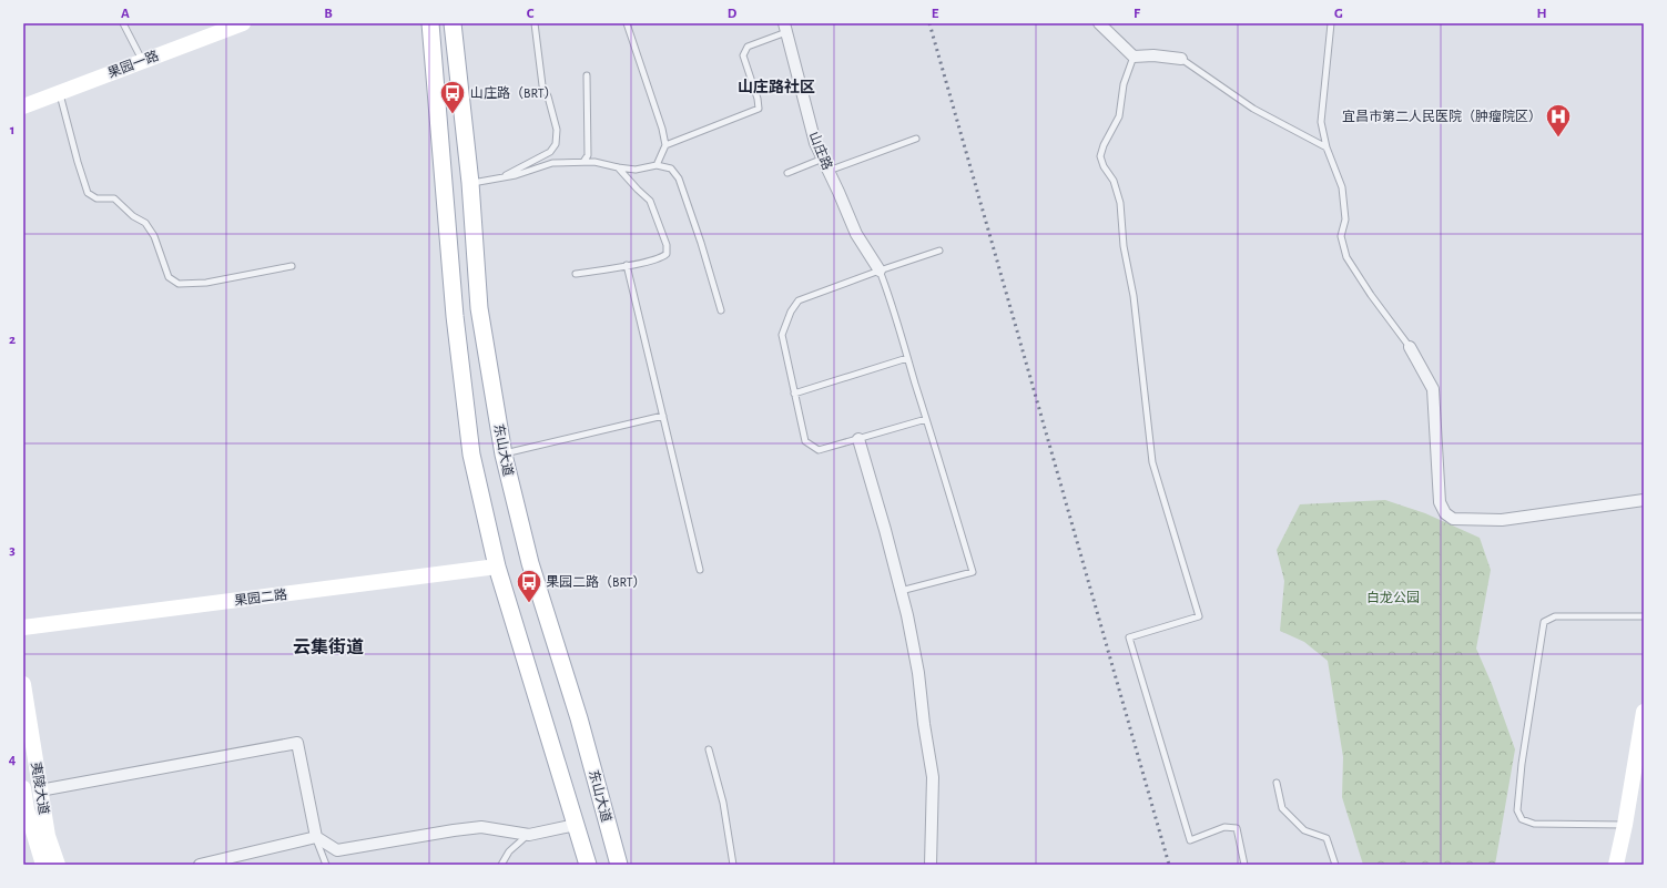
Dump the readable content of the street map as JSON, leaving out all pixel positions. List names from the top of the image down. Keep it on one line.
{"streets":{"main road":["东山大道"],"street":["果园一路","山庄路","果园二路","夷陵大道"]},"districts":["山庄路社区","云集街道"],"parks":["白龙公园"],"places":{"bus stop":["山庄路（BRT）","果园二路（BRT）"],"hospital":["宜昌市第二人民医院（肿瘤院区）"]},"grid":{"columns":["A","B","C","D","E","F","G","H"],"rows":["1","2","3","4"]}}
